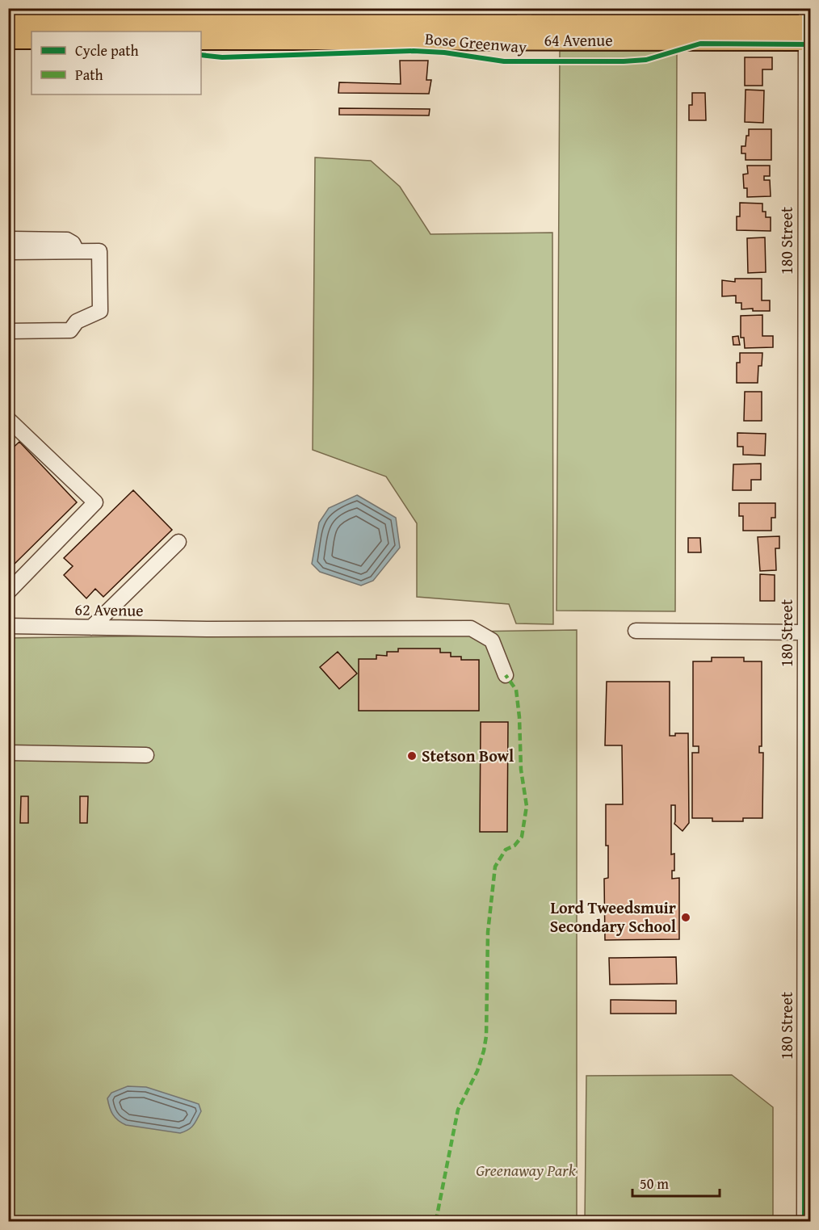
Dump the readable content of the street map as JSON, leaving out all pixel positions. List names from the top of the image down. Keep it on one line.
{"streets":{"main road":["64 Avenue"],"street":["180 Street","62 Avenue"],"cycle path":["Bose Greenway"]},"crossings":[["64 Avenue","180 Street"]],"parks":["Greenaway Park"],"places":["Stetson Bowl","Lord Tweedsmuir Secondary School"],"legend":["Cycle path","Path"],"scale_bar":"50 m"}
